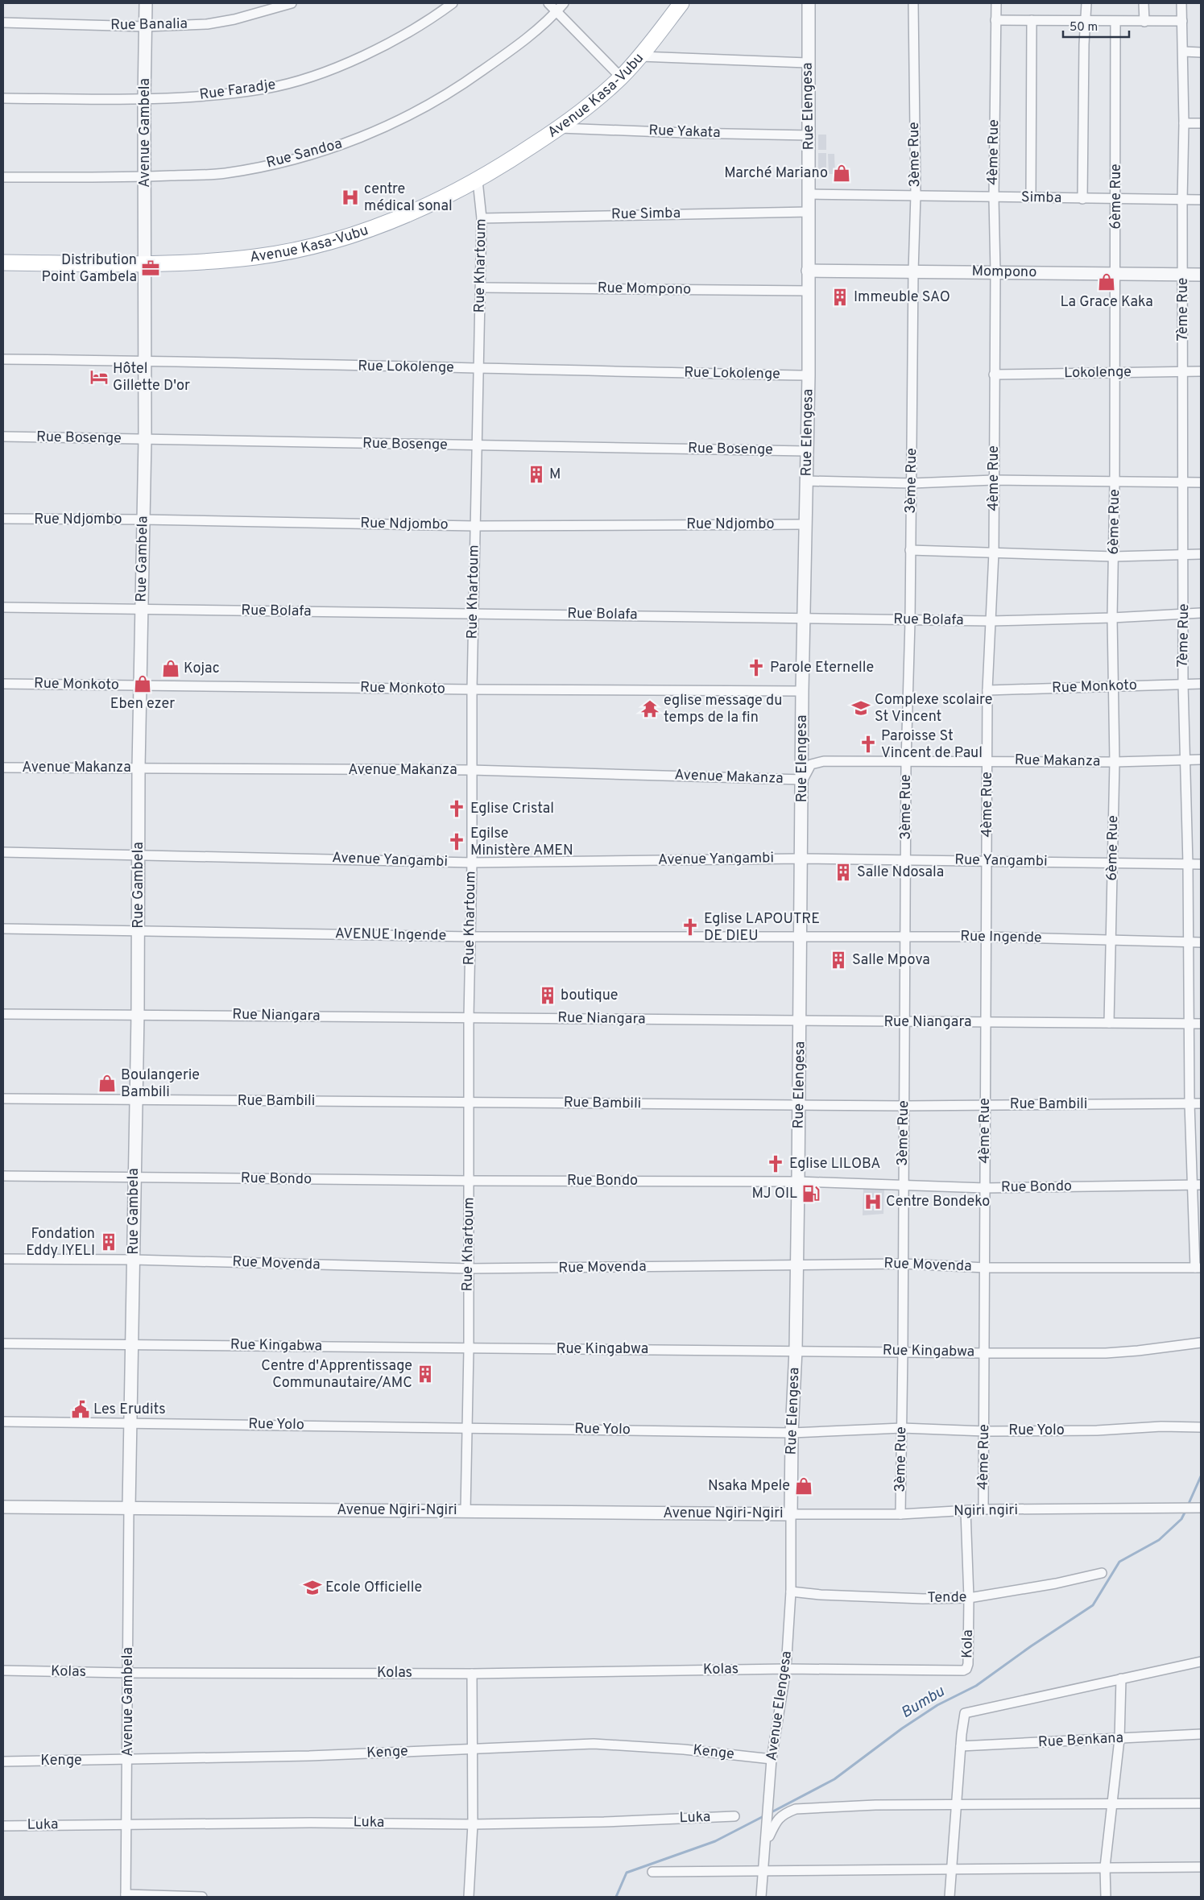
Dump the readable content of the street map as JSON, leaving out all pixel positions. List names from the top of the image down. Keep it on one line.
{"streets":{"main road":["Avenue Kasa-Vubu"],"street":["Rue Banalia","Rue Faradje","Rue Elengesa","Rue Yakata","Avenue Gambela","4ème Rue","Rue Sandoa","3ème Rue","6ème Rue","Simba","Rue Simba","Rue Khartoum","Mompono","Rue Mompono","7ème Rue","Rue Lokolenge","Lokolenge","Rue Bosenge","Rue Ndjombo","Rue Gambela","Rue Bolafa","Rue Monkoto","Rue Makanza","Avenue Makanza","Avenue Yangambi","Rue Yangambi","AVENUE Ingende","Rue Ingende","Rue Niangara","Rue Bambili","Rue Bondo","Rue Movenda","Rue Kingabwa","Rue Yolo","Avenue Ngiri-Ngiri","Ngiri ngiri","Tende","Kola","Kolas","Avenue Elengesa","Rue Benkana","Kenge","Luka"]},"crossings":[["Rue Banalia","Avenue Gambela"],["Rue Faradje","Avenue Gambela"],["Avenue Kasa-Vubu","Rue Yakata"],["Avenue Kasa-Vubu","Avenue Gambela"],["Avenue Kasa-Vubu","Rue Khartoum"],["Avenue Kasa-Vubu","Rue Gambela"],["Rue Elengesa","Rue Yakata"],["Rue Elengesa","Simba"],["Rue Elengesa","Rue Simba"],["Rue Elengesa","Mompono"],["Rue Elengesa","Rue Mompono"],["Rue Elengesa","Rue Lokolenge"],["Rue Elengesa","Rue Bosenge"],["Rue Elengesa","Rue Ndjombo"],["Rue Elengesa","Rue Bolafa"],["Rue Elengesa","Rue Monkoto"],["Rue Elengesa","Rue Makanza"],["Rue Elengesa","Avenue Makanza"],["Rue Elengesa","Avenue Yangambi"],["Rue Elengesa","Rue Yangambi"],["Rue Elengesa","AVENUE Ingende"],["Rue Elengesa","Rue Ingende"],["Rue Elengesa","Rue Niangara"],["Rue Elengesa","Rue Bambili"],["Rue Elengesa","Rue Bondo"],["Rue Elengesa","Rue Movenda"],["Rue Elengesa","Rue Kingabwa"],["Rue Elengesa","Rue Yolo"],["Rue Elengesa","Avenue Ngiri-Ngiri"],["Rue Elengesa","Ngiri ngiri"],["Rue Elengesa","Avenue Elengesa"],["Avenue Gambela","Rue Sandoa"],["Avenue Gambela","Rue Gambela"],["Avenue Gambela","Avenue Ngiri-Ngiri"],["Avenue Gambela","Kolas"],["Avenue Gambela","Kenge"],["Avenue Gambela","Luka"],["4ème Rue","Simba"],["4ème Rue","Mompono"],["4ème Rue","Lokolenge"],["4ème Rue","Rue Bolafa"],["4ème Rue","Rue Monkoto"],["4ème Rue","Rue Makanza"],["4ème Rue","Rue Yangambi"],["4ème Rue","Rue Ingende"],["4ème Rue","Rue Niangara"],["4ème Rue","Rue Bambili"],["4ème Rue","Rue Bondo"],["4ème Rue","Rue Movenda"],["4ème Rue","Rue Kingabwa"],["4ème Rue","Rue Yolo"],["4ème Rue","Ngiri ngiri"],["3ème Rue","Simba"],["3ème Rue","Mompono"],["3ème Rue","Rue Bolafa"],["3ème Rue","Rue Makanza"],["3ème Rue","Rue Yangambi"],["3ème Rue","Rue Ingende"],["3ème Rue","Rue Niangara"],["3ème Rue","Rue Bambili"],["3ème Rue","Rue Bondo"],["3ème Rue","Rue Movenda"],["3ème Rue","Rue Kingabwa"],["3ème Rue","Rue Yolo"],["3ème Rue","Ngiri ngiri"],["6ème Rue","Simba"],["6ème Rue","Mompono"],["6ème Rue","Lokolenge"],["6ème Rue","Rue Bolafa"],["6ème Rue","Rue Monkoto"],["6ème Rue","Rue Makanza"],["6ème Rue","Rue Yangambi"],["6ème Rue","Rue Ingende"],["6ème Rue","Rue Niangara"],["Simba","7ème Rue"],["Rue Simba","Rue Khartoum"],["Rue Khartoum","Rue Mompono"],["Rue Khartoum","Rue Lokolenge"],["Rue Khartoum","Rue Bosenge"],["Rue Khartoum","Rue Ndjombo"],["Rue Khartoum","Rue Bolafa"],["Rue Khartoum","Rue Monkoto"],["Rue Khartoum","Avenue Makanza"],["Rue Khartoum","Avenue Yangambi"],["Rue Khartoum","AVENUE Ingende"],["Rue Khartoum","Rue Niangara"],["Rue Khartoum","Rue Bambili"],["Rue Khartoum","Rue Bondo"],["Rue Khartoum","Rue Movenda"],["Rue Khartoum","Rue Kingabwa"],["Rue Khartoum","Rue Yolo"],["Rue Khartoum","Avenue Ngiri-Ngiri"],["Mompono","7ème Rue"],["7ème Rue","Lokolenge"],["7ème Rue","Rue Bolafa"],["7ème Rue","Rue Monkoto"],["7ème Rue","Rue Makanza"],["7ème Rue","Rue Yangambi"],["7ème Rue","Rue Ingende"],["7ème Rue","Rue Niangara"],["7ème Rue","Rue Bambili"],["7ème Rue","Rue Bondo"],["7ème Rue","Rue Movenda"],["Rue Lokolenge","Rue Gambela"],["Rue Bosenge","Rue Gambela"],["Rue Ndjombo","Rue Gambela"],["Rue Gambela","Rue Bolafa"],["Rue Gambela","Rue Monkoto"],["Rue Gambela","Avenue Makanza"],["Rue Gambela","Avenue Yangambi"],["Rue Gambela","AVENUE Ingende"],["Rue Gambela","Rue Niangara"],["Rue Gambela","Rue Bambili"],["Rue Gambela","Rue Bondo"],["Rue Gambela","Rue Movenda"],["Rue Gambela","Rue Kingabwa"],["Rue Gambela","Rue Yolo"],["Rue Gambela","Avenue Ngiri-Ngiri"],["Rue Makanza","Avenue Makanza"],["Avenue Yangambi","Rue Yangambi"],["AVENUE Ingende","Rue Ingende"],["Avenue Ngiri-Ngiri","Ngiri ngiri"],["Avenue Ngiri-Ngiri","Avenue Elengesa"],["Ngiri ngiri","Kola"],["Ngiri ngiri","Avenue Elengesa"],["Tende","Kola"],["Tende","Avenue Elengesa"],["Kola","Kolas"],["Kola","Avenue Elengesa"],["Kolas","Avenue Elengesa"],["Avenue Elengesa","Kenge"]],"water":["Bumbu"],"places":{"shop":["Marché Mariano","La Grace Kaka","Kojac","Eben ezer","Boulangerie Bambili","Nsaka Mpele"],"hospital":["centre médical sonal","Centre Bondeko"],"office":["Distribution Point Gambela"],"building":["Immeuble SAO","M","Salle Ndosala","Salle Mpova","boutique","Fondation Eddy IYELI","Centre d'Apprentissage Communautaire/AMC"],"hotel":["Hôtel Gillette D'or"],"church":["Parole Eternelle","Paroisse St Vincent de Paul","Eglise Cristal","Egilse Ministère AMEN","Eglise LAPOUTRE DE DIEU","Eglise LILOBA"],"school or university":["Complexe scolaire St Vincent","Ecole Officielle"],"temple":["eglise message du temps de la fin"],"fuel station":["MJ OIL"],"public building":["Les Erudits"]},"scale_bar":"50 m"}
